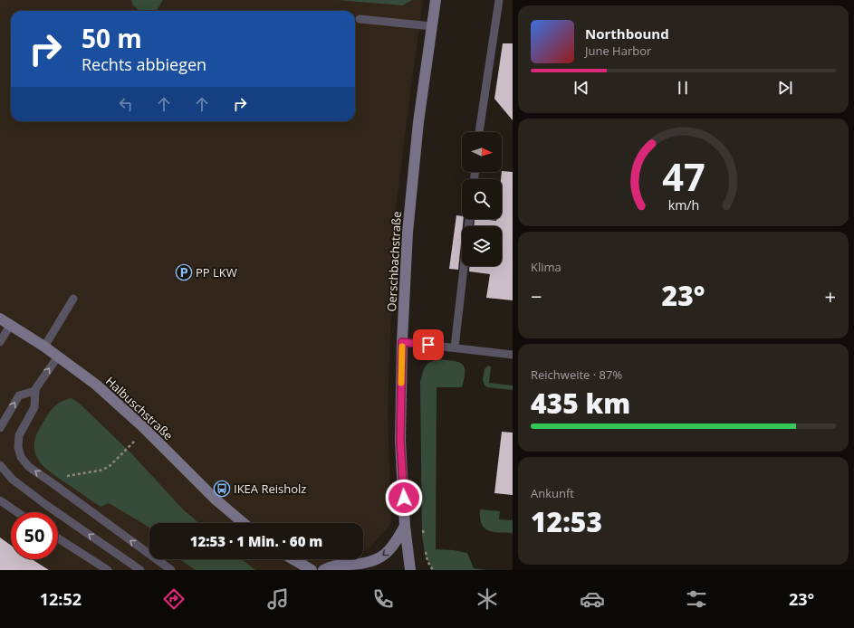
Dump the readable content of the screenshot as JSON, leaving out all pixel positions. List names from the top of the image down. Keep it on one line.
{"streets":{"main road":["Oerschbachstraße","Halbuschstraße"]},"places":{"parking":["PP LKW"],"bus stop":["IKEA Reisholz"]},"north":"right","page":{"turn":["50 m","Rechts abbiegen"],"song":["Northbound","June Harbor"],"tile":["Klima",["Reichweite · 87%","435 km"],["Ankunft","12:53"]],"heat":["−","23°","+"],"limit":"50","trip":"12:53 · 1 Min. · 60 m","tabs":["12:52","23°"],"gauge":["47","km/h"]}}
